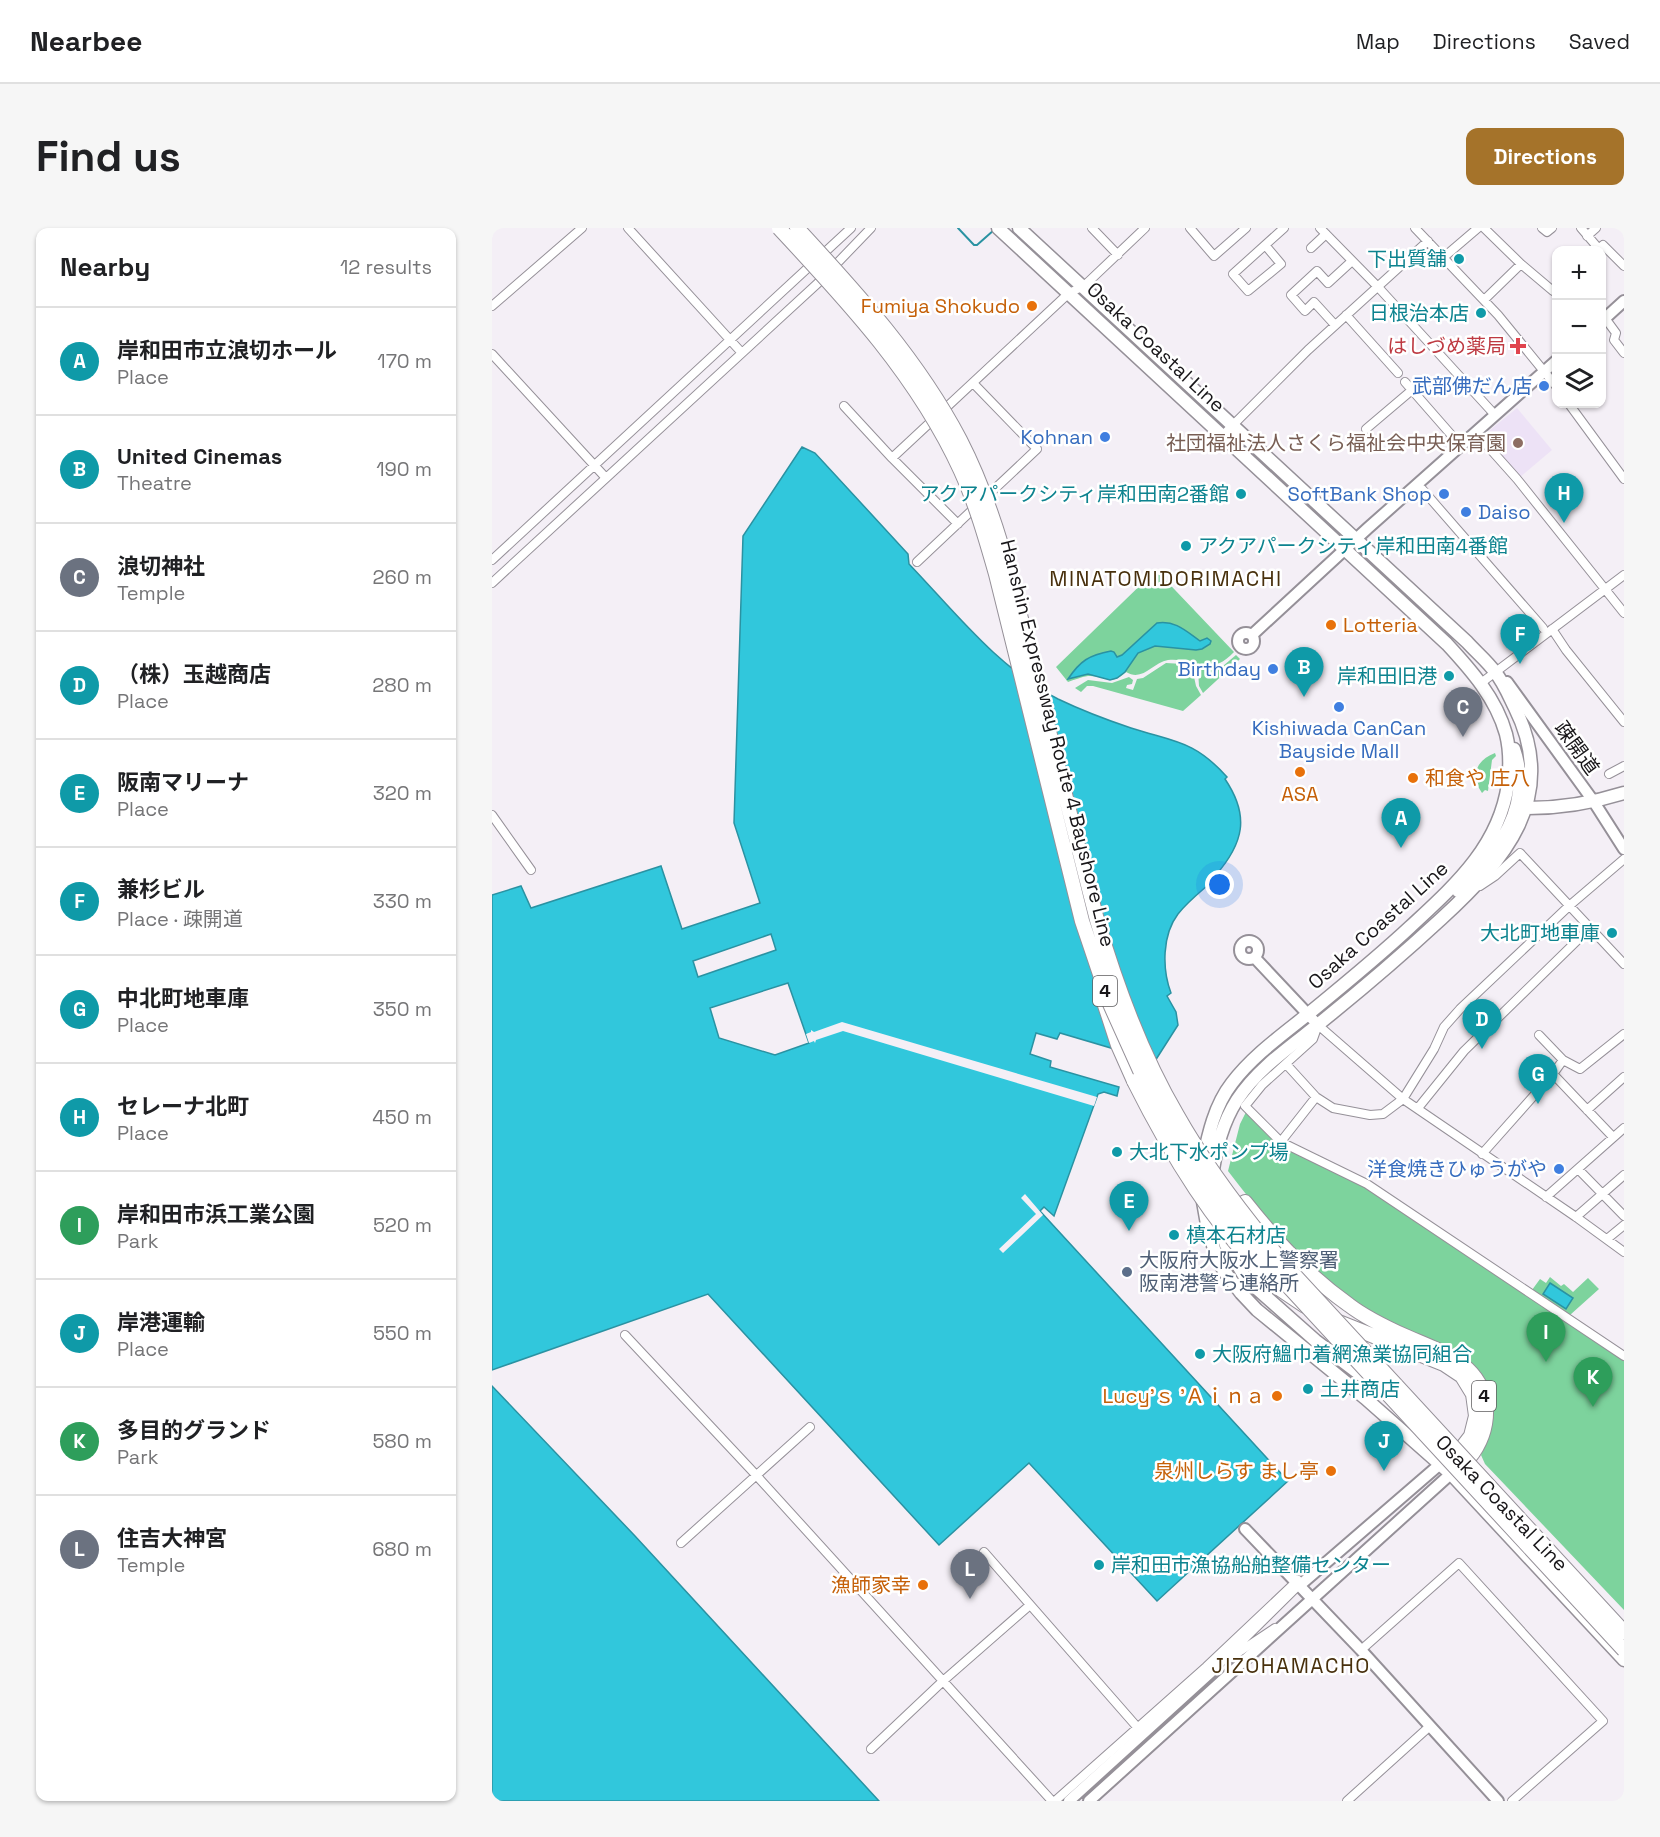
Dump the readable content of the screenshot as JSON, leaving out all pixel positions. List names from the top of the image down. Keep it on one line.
{"streets":{"highway":["Hanshin Expressway Route 4 Bayshore Line","4"],"main road":["Osaka Coastal Line"],"street":["疎開道"]},"crossings":[["Osaka Coastal Line","疎開道"],["Osaka Coastal Line","4"],["Hanshin Expressway Route 4 Bayshore Line","4"]],"districts":["MINATOMIDORIMACHI","JIZOHAMACHO"],"places":{"other":["下出質舗","Fumiya Shokudo","日根治本店","武部佛だん店","Kohnan","社団福祉法人さくら福祉会中央保育園","アクアパークシティ岸和田南2番館","SoftBank Shop","Daiso","アクアパークシティ岸和田南4番館","Lotteria","Birthday","岸和田旧港","Kishiwada CanCan Bayside Mall","ASA","和食や 庄八","大北町地車庫","大北下水ポンプ場","洋食焼きひゅうがや","槙本石材店","大阪府大阪水上警察署 阪南港警ら連絡所","大阪府鰮巾着網漁業協同組合","土井商店","Lucy’ｓ ’Ａｉｎａ","泉州しらす まし亭","岸和田市漁協船舶整備センター","漁師家幸"],"health":["はしづめ薬局"]},"page":{"header":"Nearbee","nav":["Map","Directions","Saved"],"buttons":"Directions","title":"Find us","heading":["Nearby","12 results"],"map_buttons":["+","−"],"list":[{"mark":"A","name":"岸和田市立浪切ホール","note":"Place","value":"170 m"},{"mark":"B","name":"United Cinemas","note":"Theatre","value":"190 m"},{"mark":"C","name":"浪切神社","note":"Temple","value":"260 m"},{"mark":"D","name":"（株）玉越商店","note":"Place","value":"280 m"},{"mark":"E","name":"阪南マリーナ","note":"Place","value":"320 m"},{"mark":"F","name":"兼杉ビル","note":"Place · 疎開道","value":"330 m"},{"mark":"G","name":"中北町地車庫","note":"Place","value":"350 m"},{"mark":"H","name":"セレーナ北町","note":"Place","value":"450 m"},{"mark":"I","name":"岸和田市浜工業公園","note":"Park","value":"520 m"},{"mark":"J","name":"岸港運輸","note":"Place","value":"550 m"},{"mark":"K","name":"多目的グランド","note":"Park","value":"580 m"},{"mark":"L","name":"住吉大神宮","note":"Temple","value":"680 m"}],"pins":["H","F","B","C","A","D","G","E","I","K","J","L"]}}
